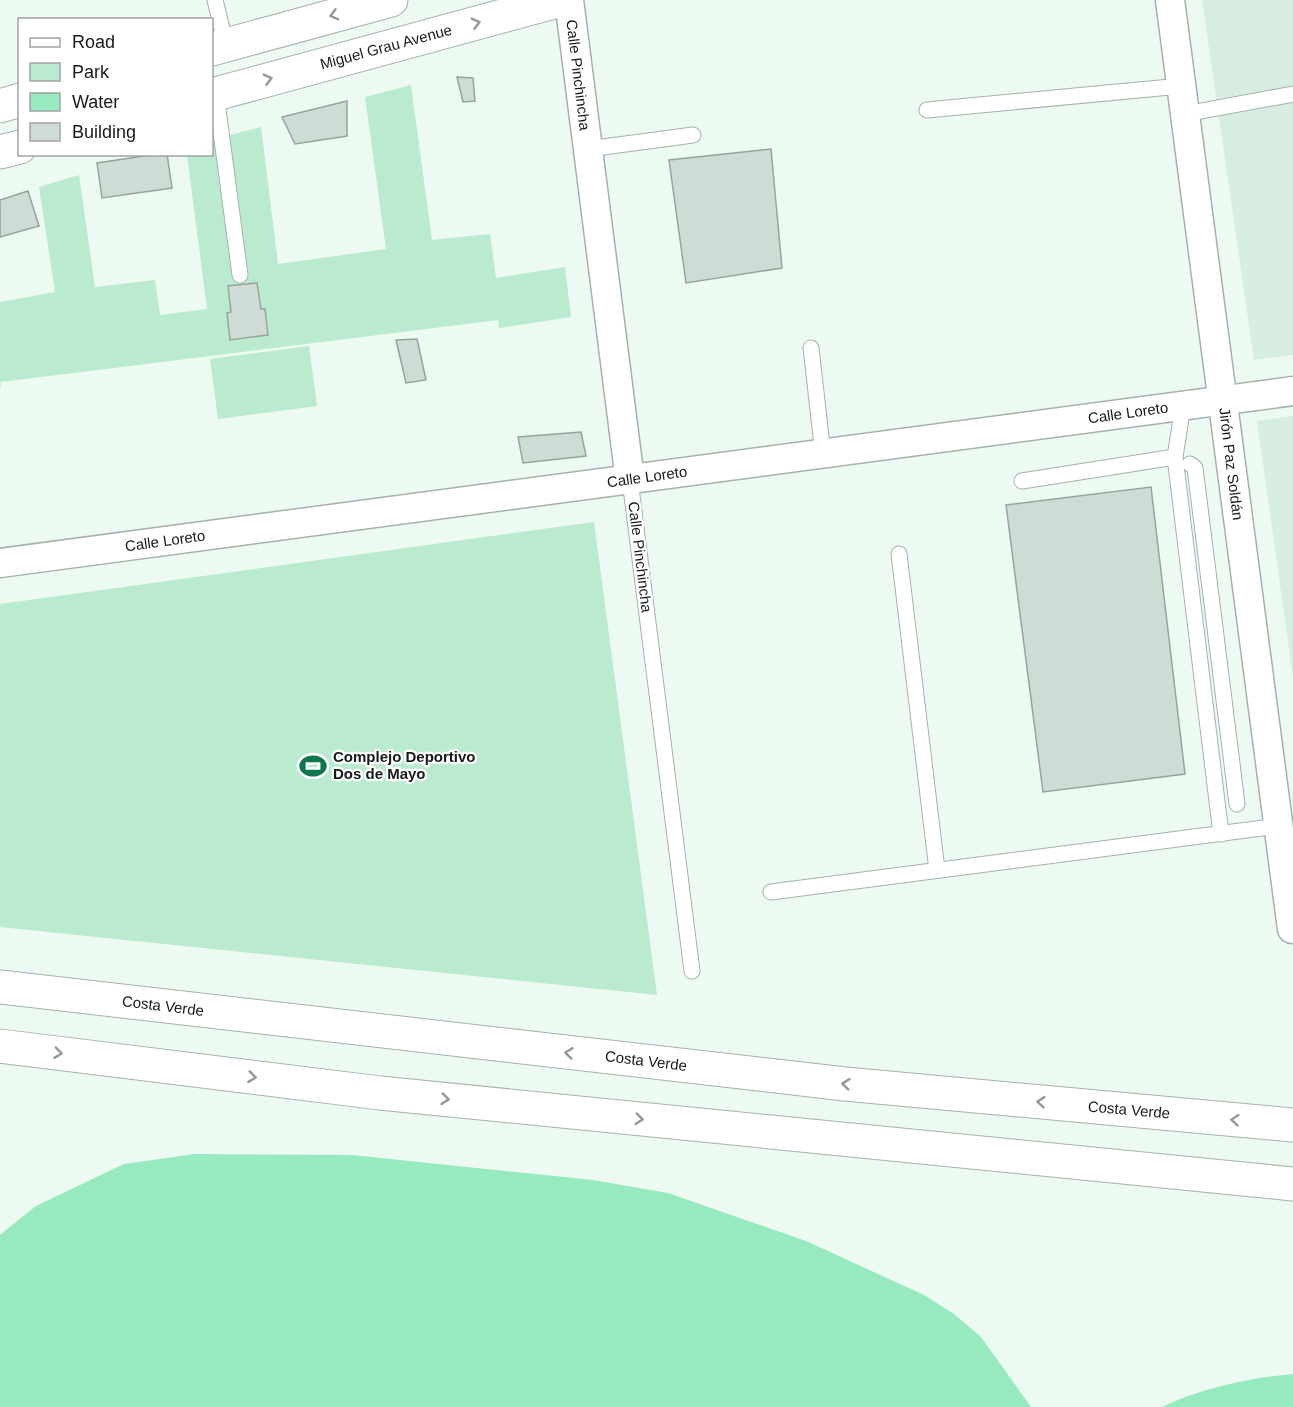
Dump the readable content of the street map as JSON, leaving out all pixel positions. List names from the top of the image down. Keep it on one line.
{"streets":{"main road":["Miguel Grau Avenue","Costa Verde"],"street":["Calle Pinchincha","Calle Loreto","Jirón Paz Soldán"]},"crossings":[["Calle Pinchincha","Calle Loreto"],["Calle Loreto","Jirón Paz Soldán"]],"places":{"sports":["Complejo Deportivo Dos de Mayo"]},"legend":["Road","Park","Water","Building"]}
